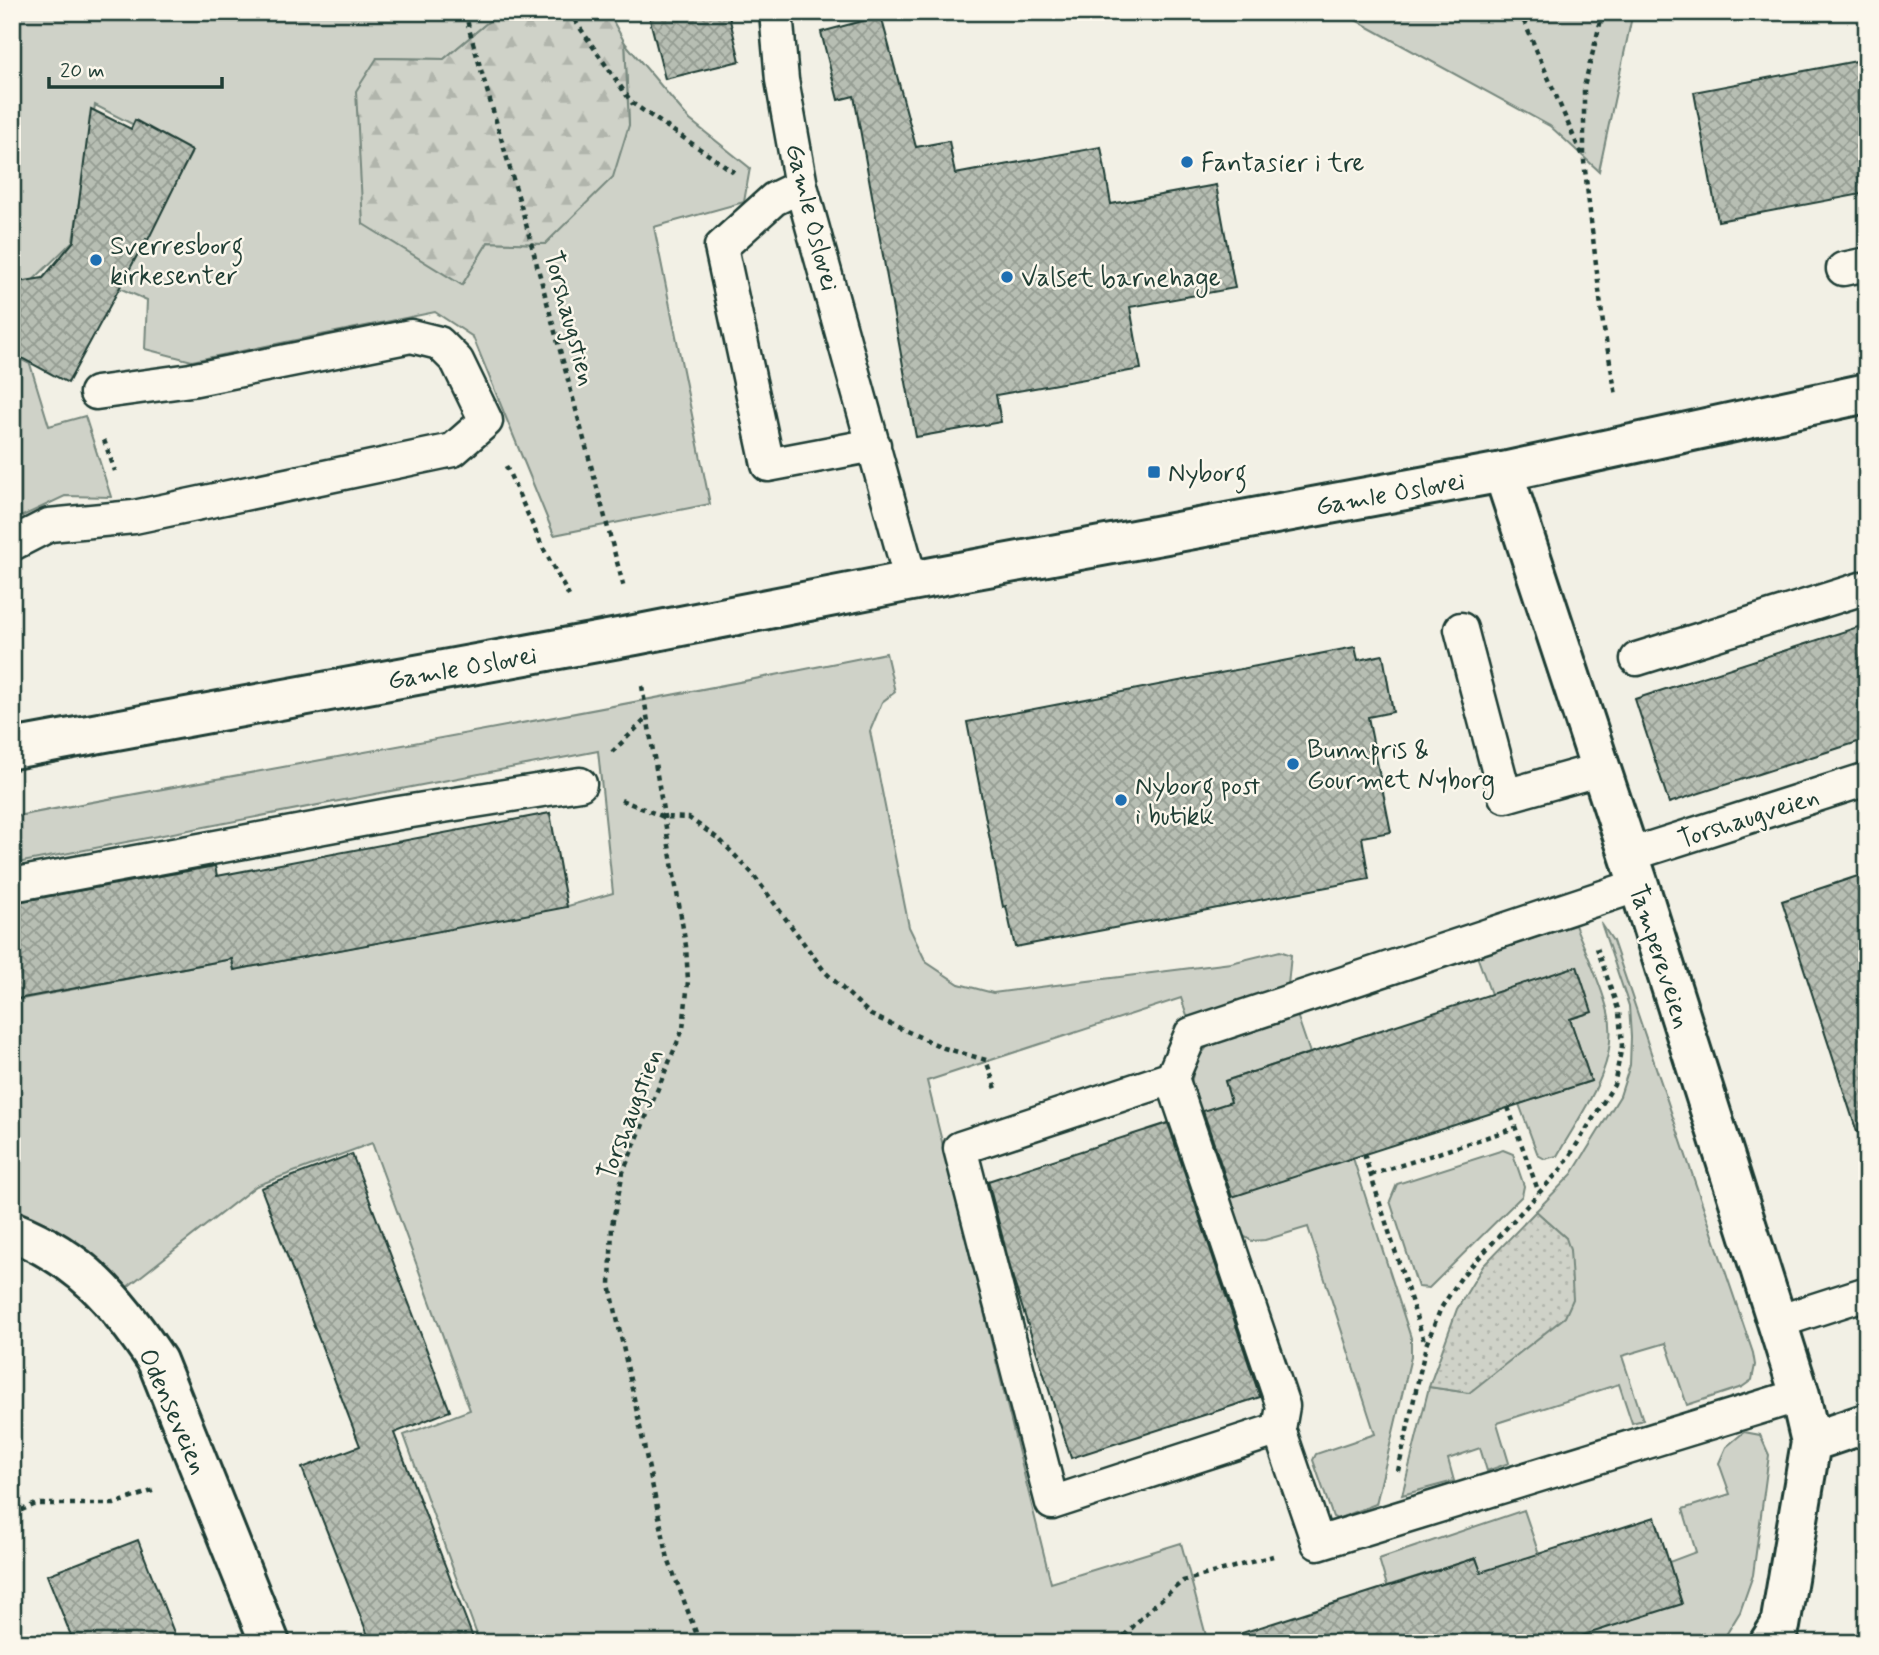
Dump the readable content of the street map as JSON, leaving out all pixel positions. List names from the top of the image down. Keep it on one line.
{"streets":{"street":["Gamle Oslovei","Tampereveien","Odenseveien"],"lane":["Torshaugveien"],"path":["Torshaugstien"]},"crossings":[["Gamle Oslovei","Torshaugstien"],["Gamle Oslovei","Tampereveien"],["Torshaugveien","Tampereveien"]],"places":{"other":["Fantasier i tre","Sverresborg kirkesenter","Valset barnehage","Bunnpris & Gourmet Nyborg","Nyborg post i butikk"],"transit":["Nyborg"]},"scale_bar":"20 m"}
